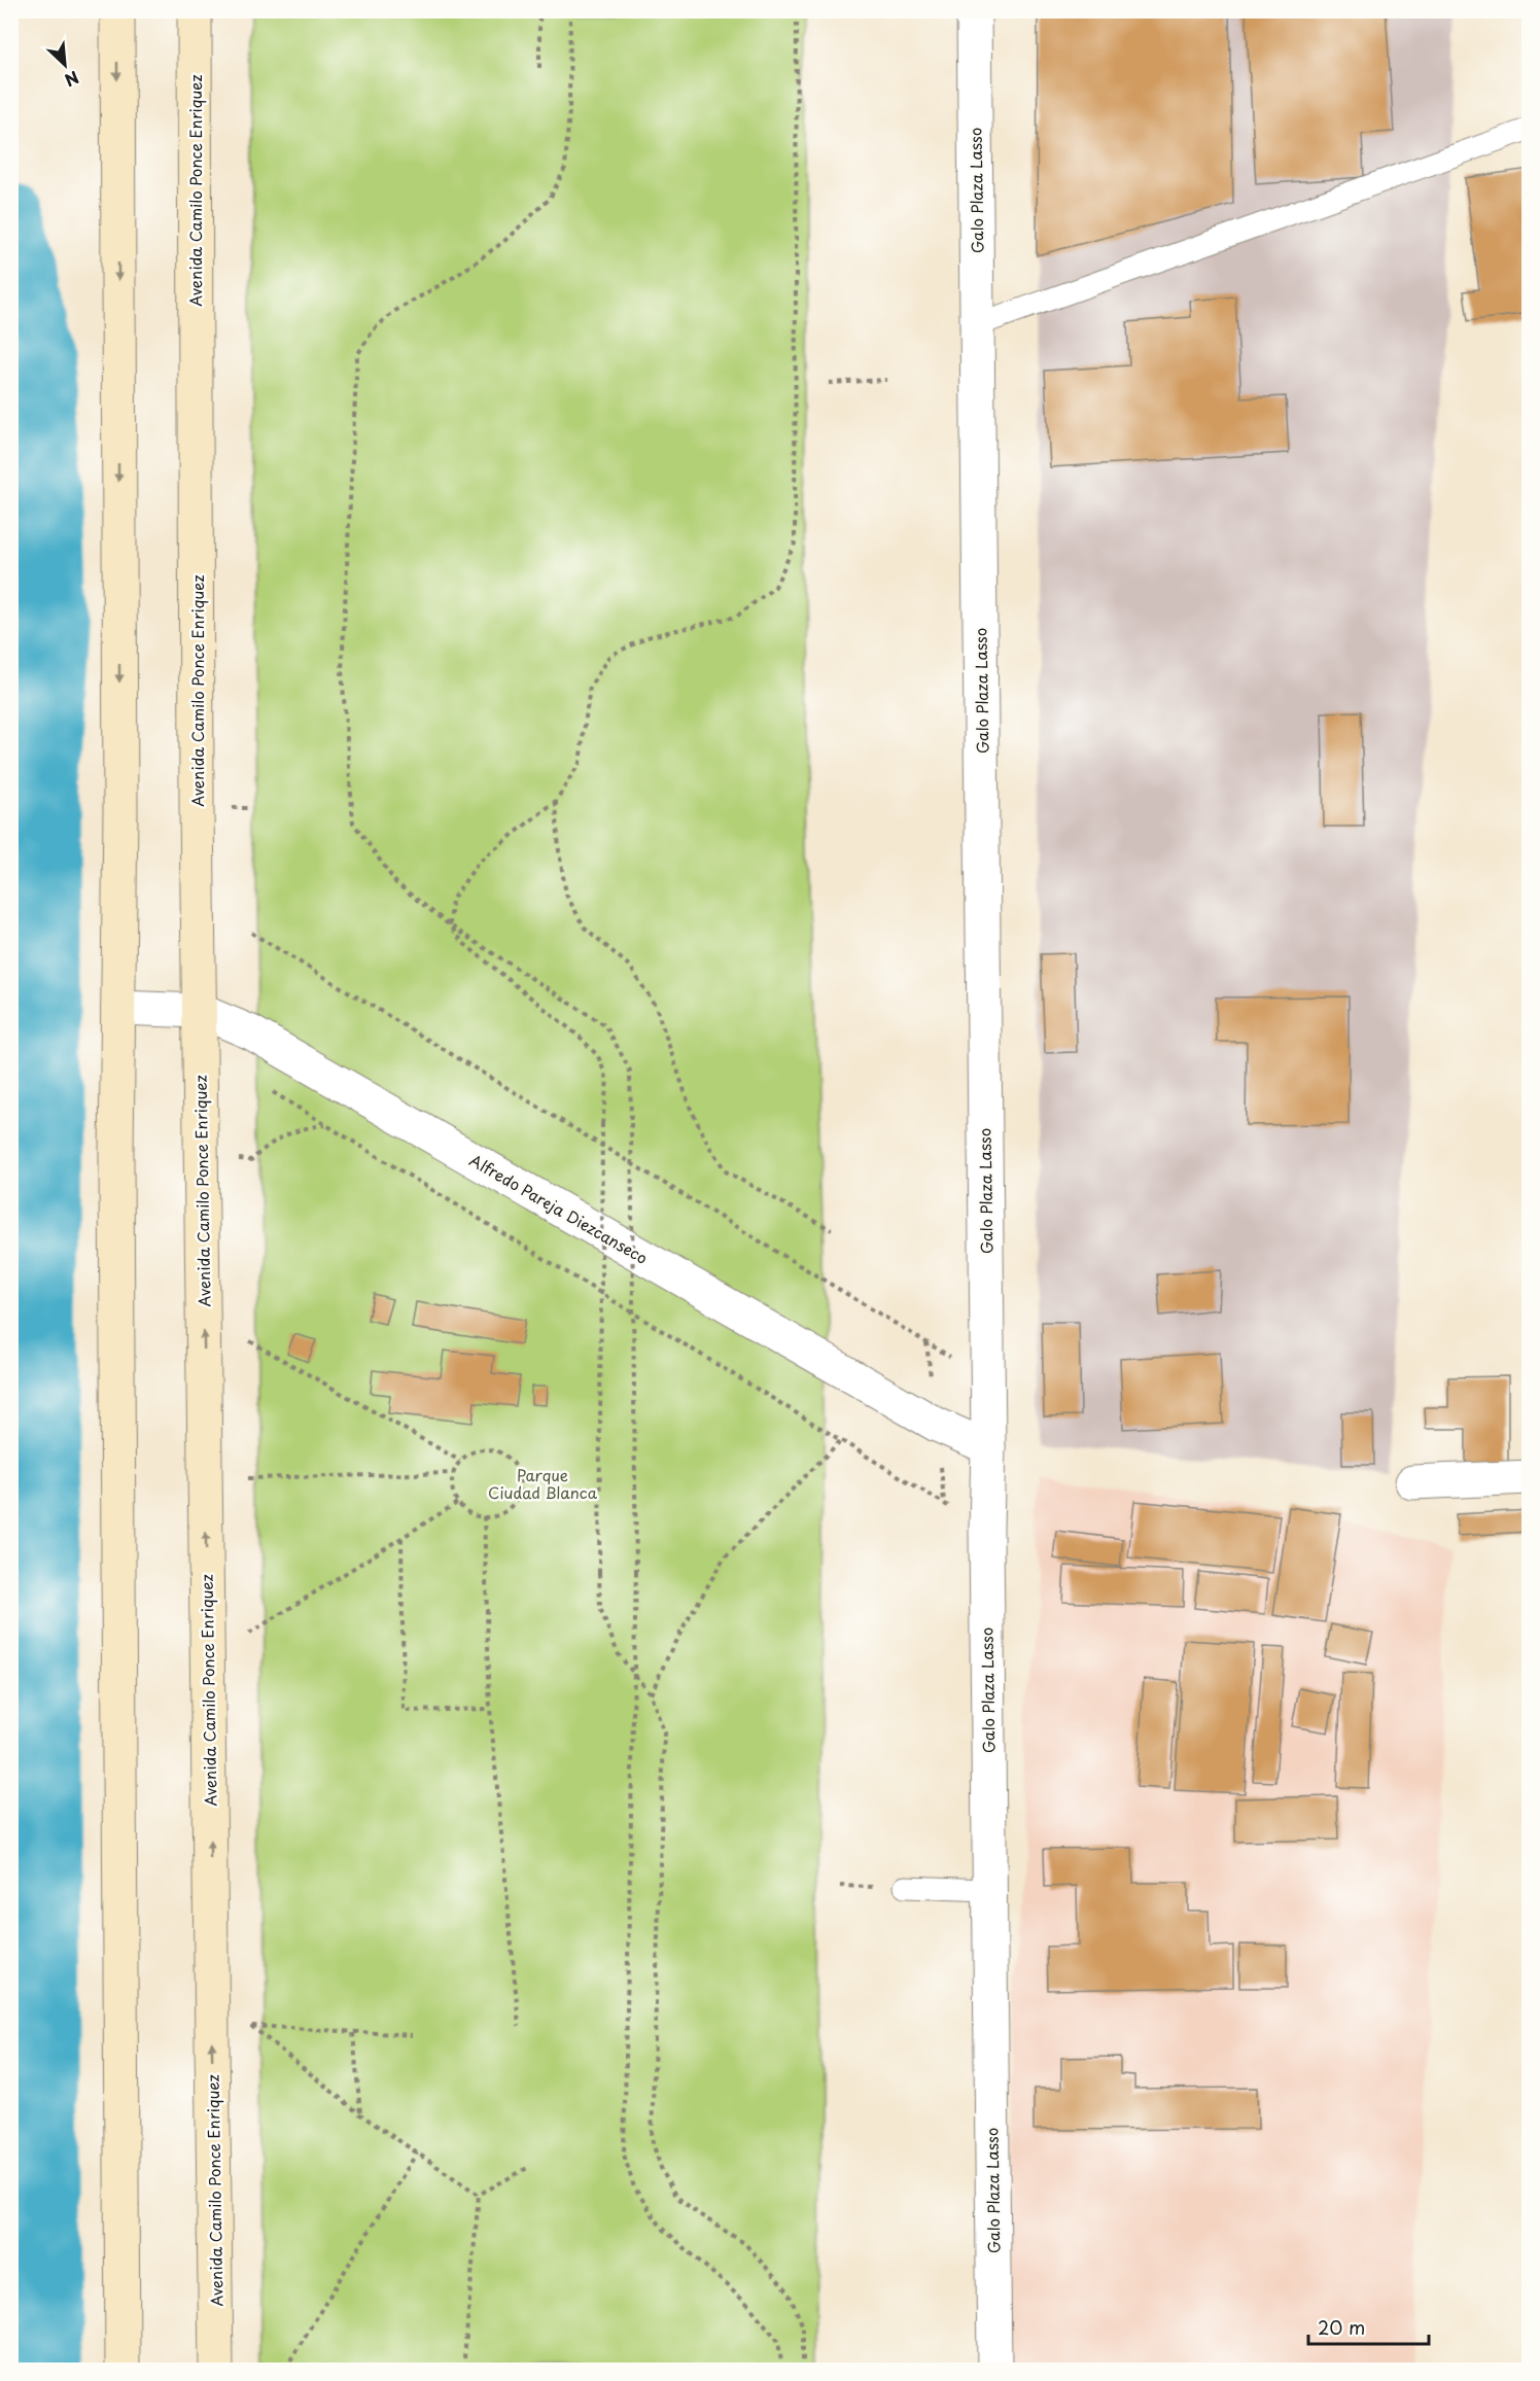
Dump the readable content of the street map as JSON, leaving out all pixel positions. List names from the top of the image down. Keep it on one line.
{"streets":{"main road":["Avenida Camilo Ponce Enriquez"],"street":["Galo Plaza Lasso","Alfredo Pareja Diezcanseco"]},"crossings":[["Avenida Camilo Ponce Enriquez","Alfredo Pareja Diezcanseco"],["Galo Plaza Lasso","Alfredo Pareja Diezcanseco"]],"parks":["Parque Ciudad Blanca"],"scale_bar":"20 m","north":"bottom right"}
